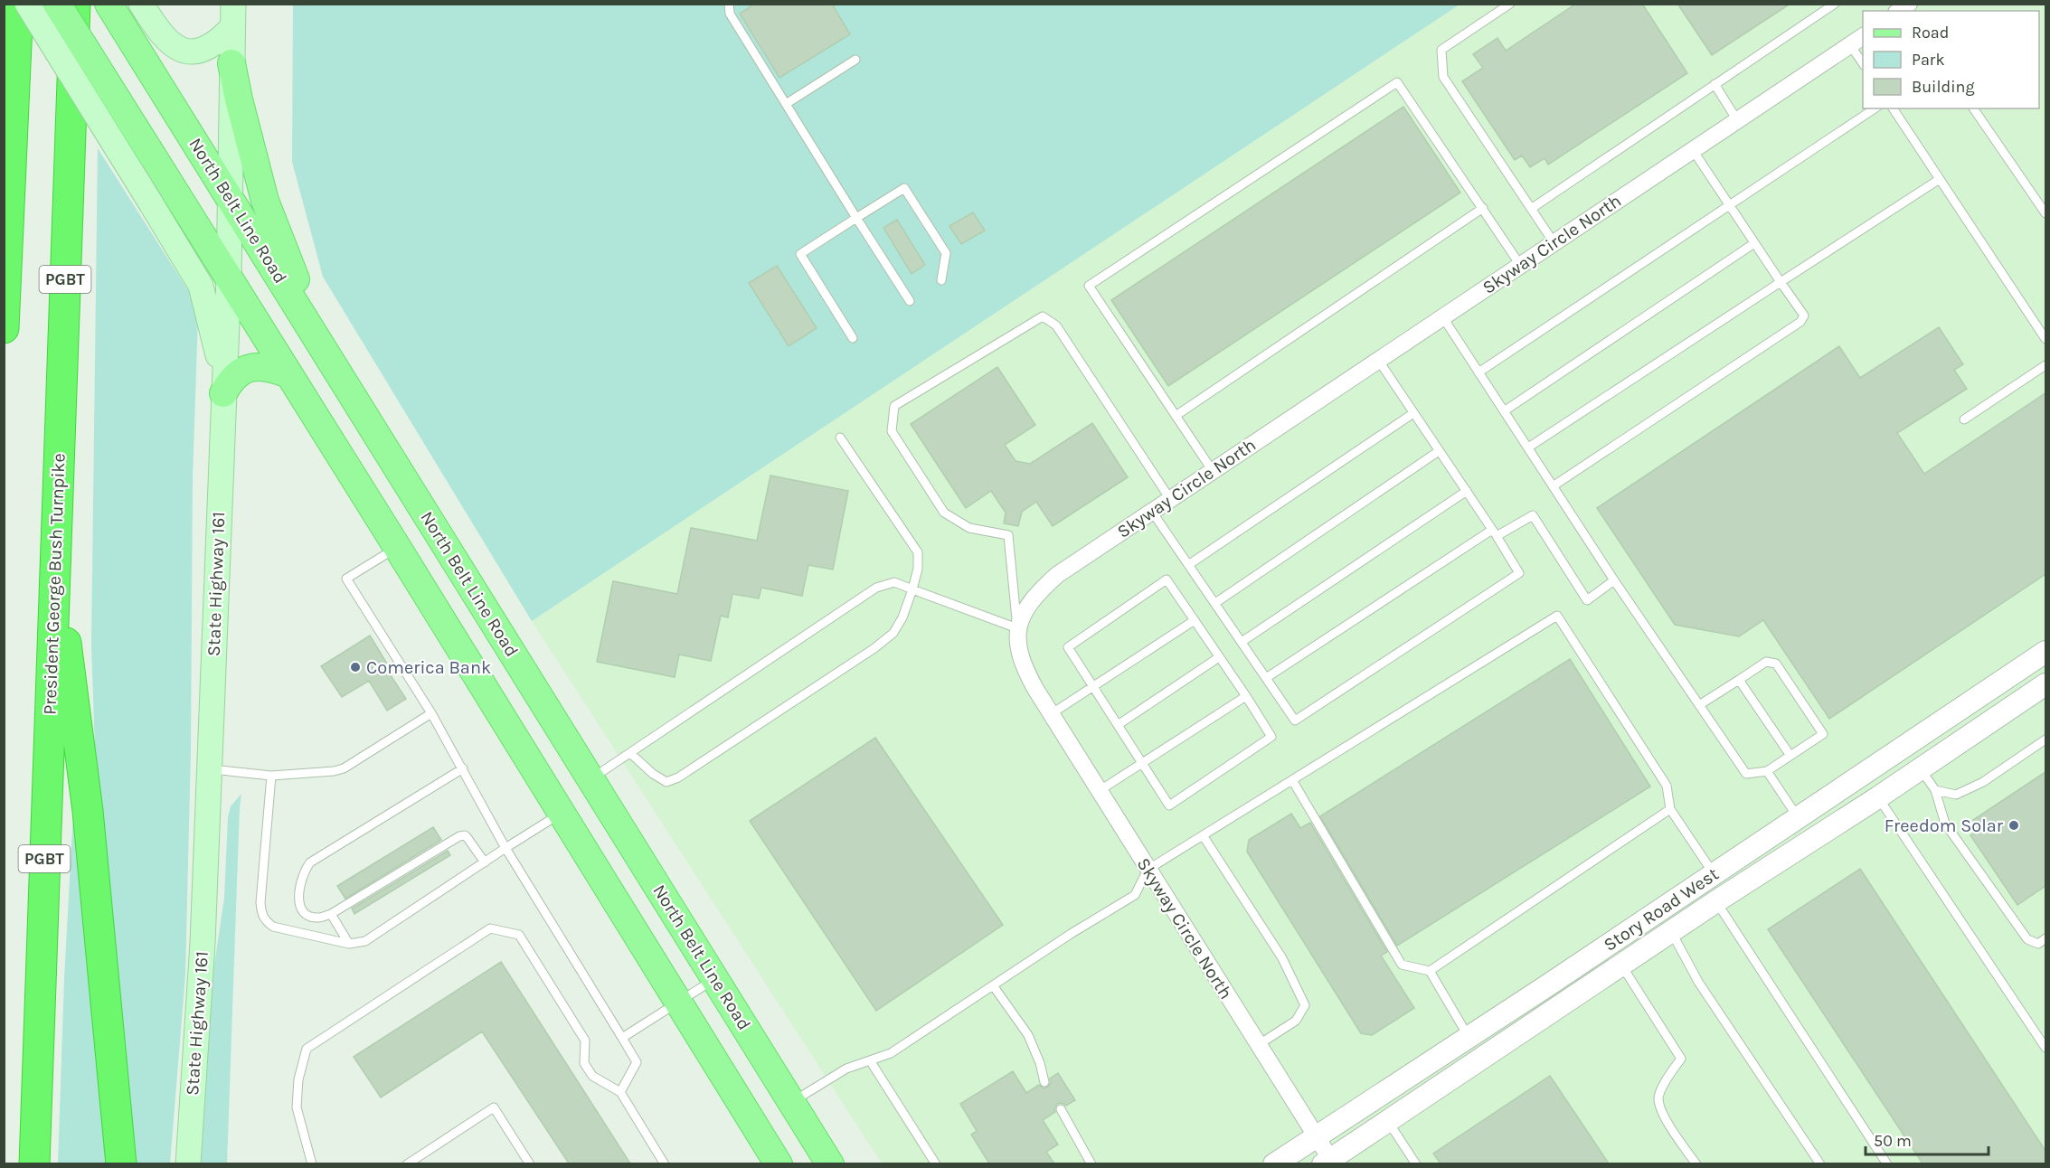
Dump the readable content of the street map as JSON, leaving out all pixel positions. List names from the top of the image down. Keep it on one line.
{"streets":{"highway":["PGBT","President George Bush Turnpike"],"main road":["North Belt Line Road","State Highway 161"],"street":["Skyway Circle North","Story Road West"]},"crossings":[["North Belt Line Road","State Highway 161"],["Skyway Circle North","Story Road West"]],"places":["Comerica Bank","Freedom Solar"],"legend":["Road","Park","Building"],"scale_bar":"50 m"}
